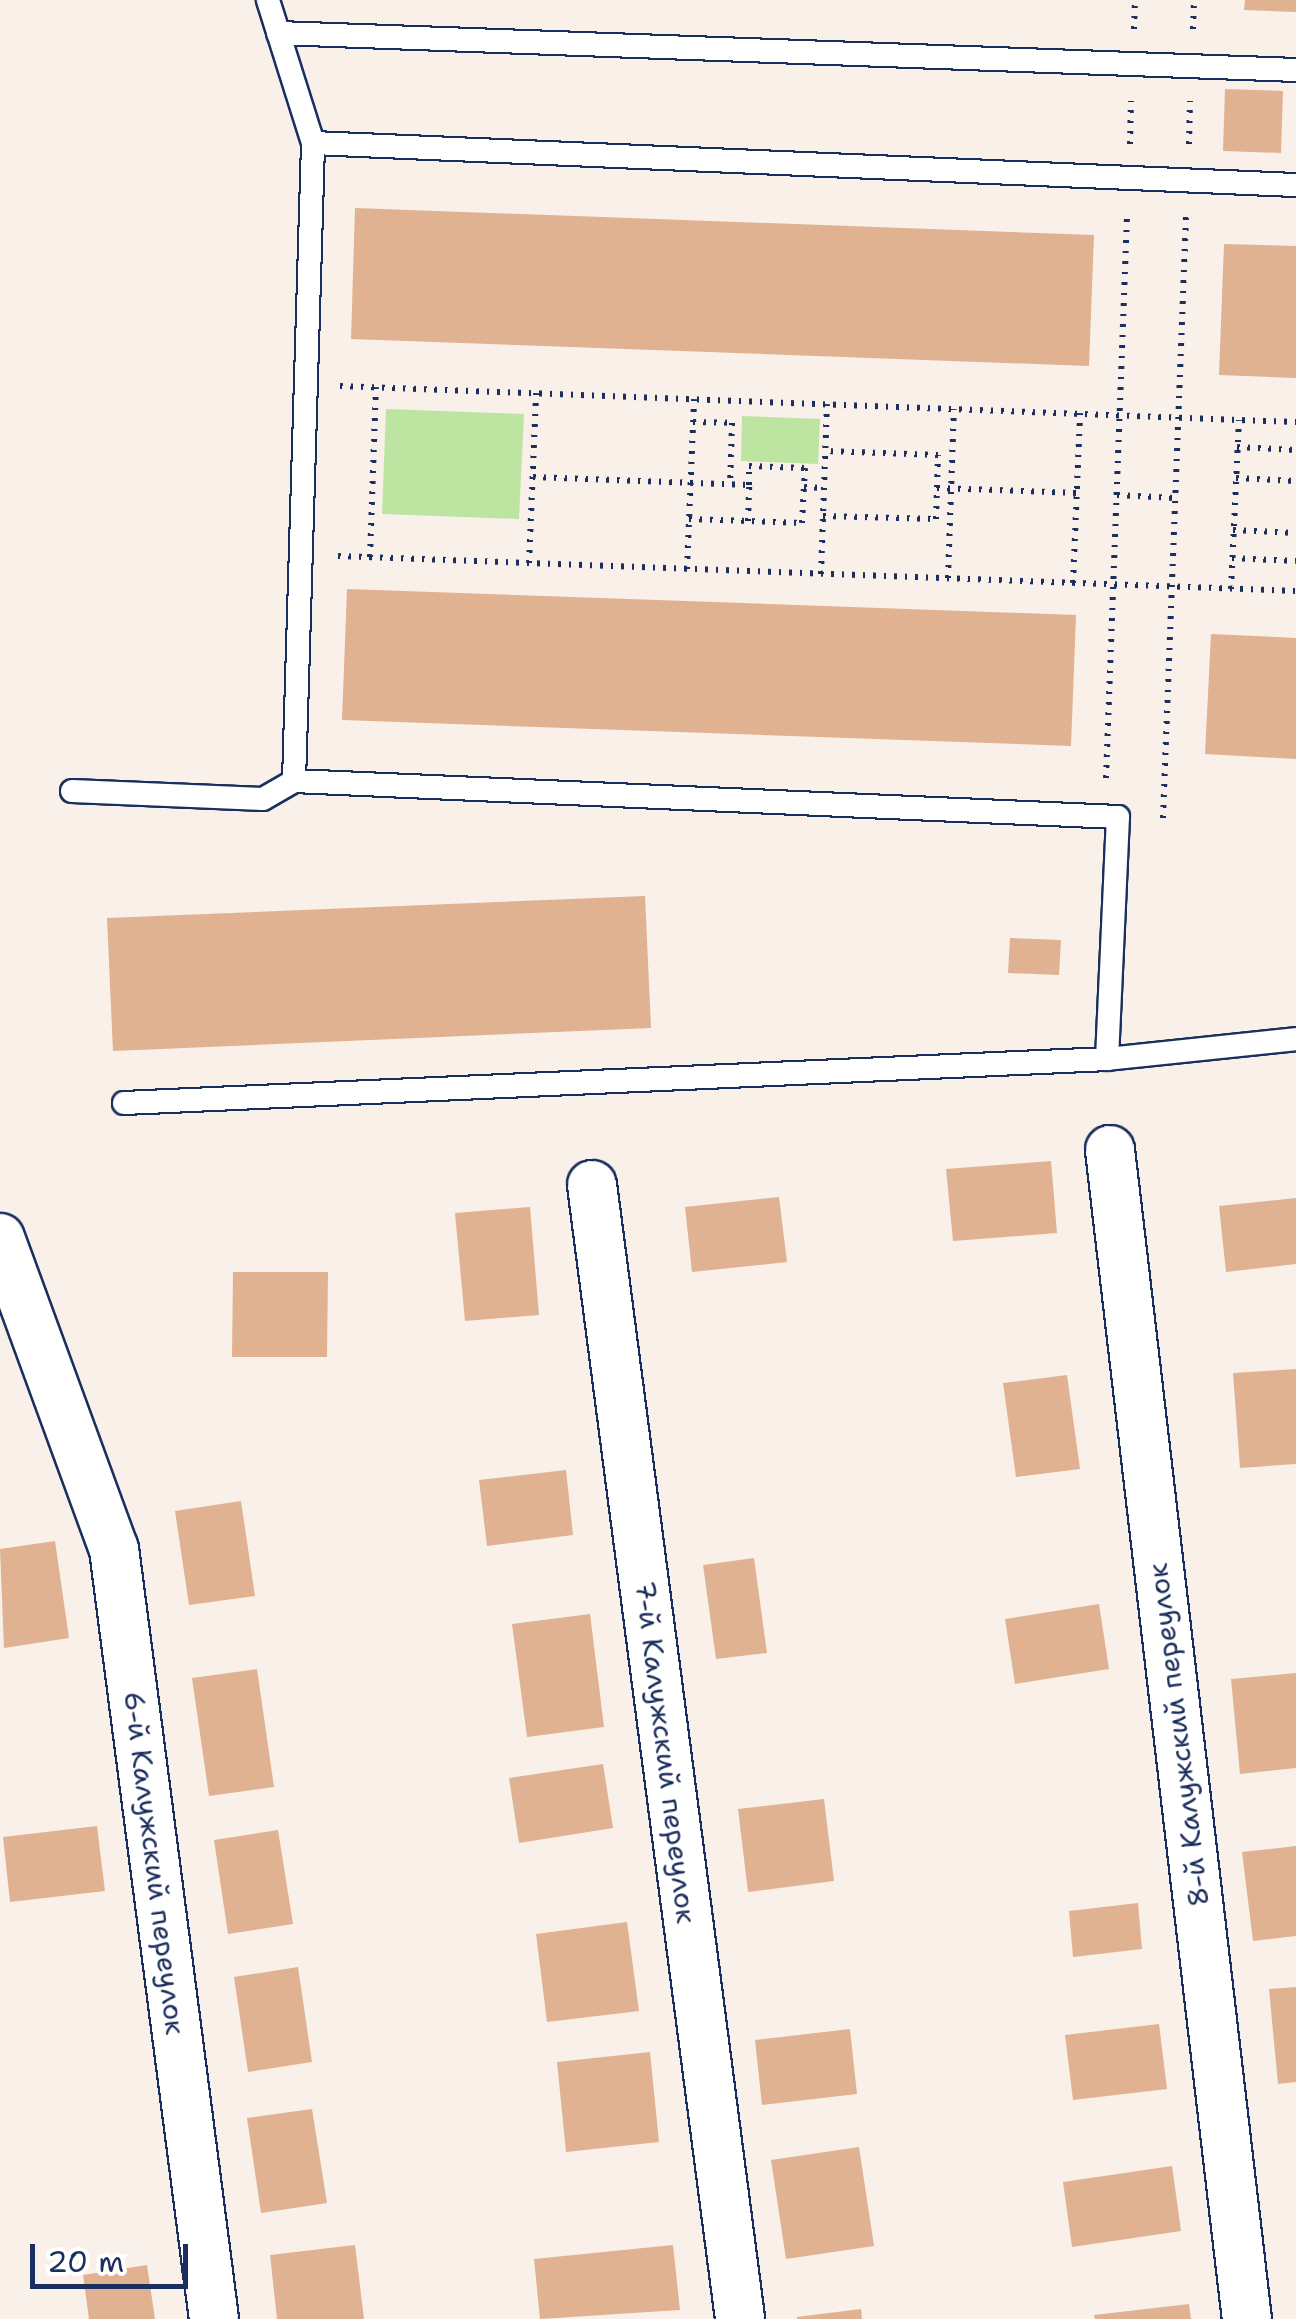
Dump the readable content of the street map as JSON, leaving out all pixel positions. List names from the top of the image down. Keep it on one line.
{"streets":{"street":["8-й Калужский переулок","7-й Калужский переулок","6-й Калужский переулок"]},"scale_bar":"20 m"}
